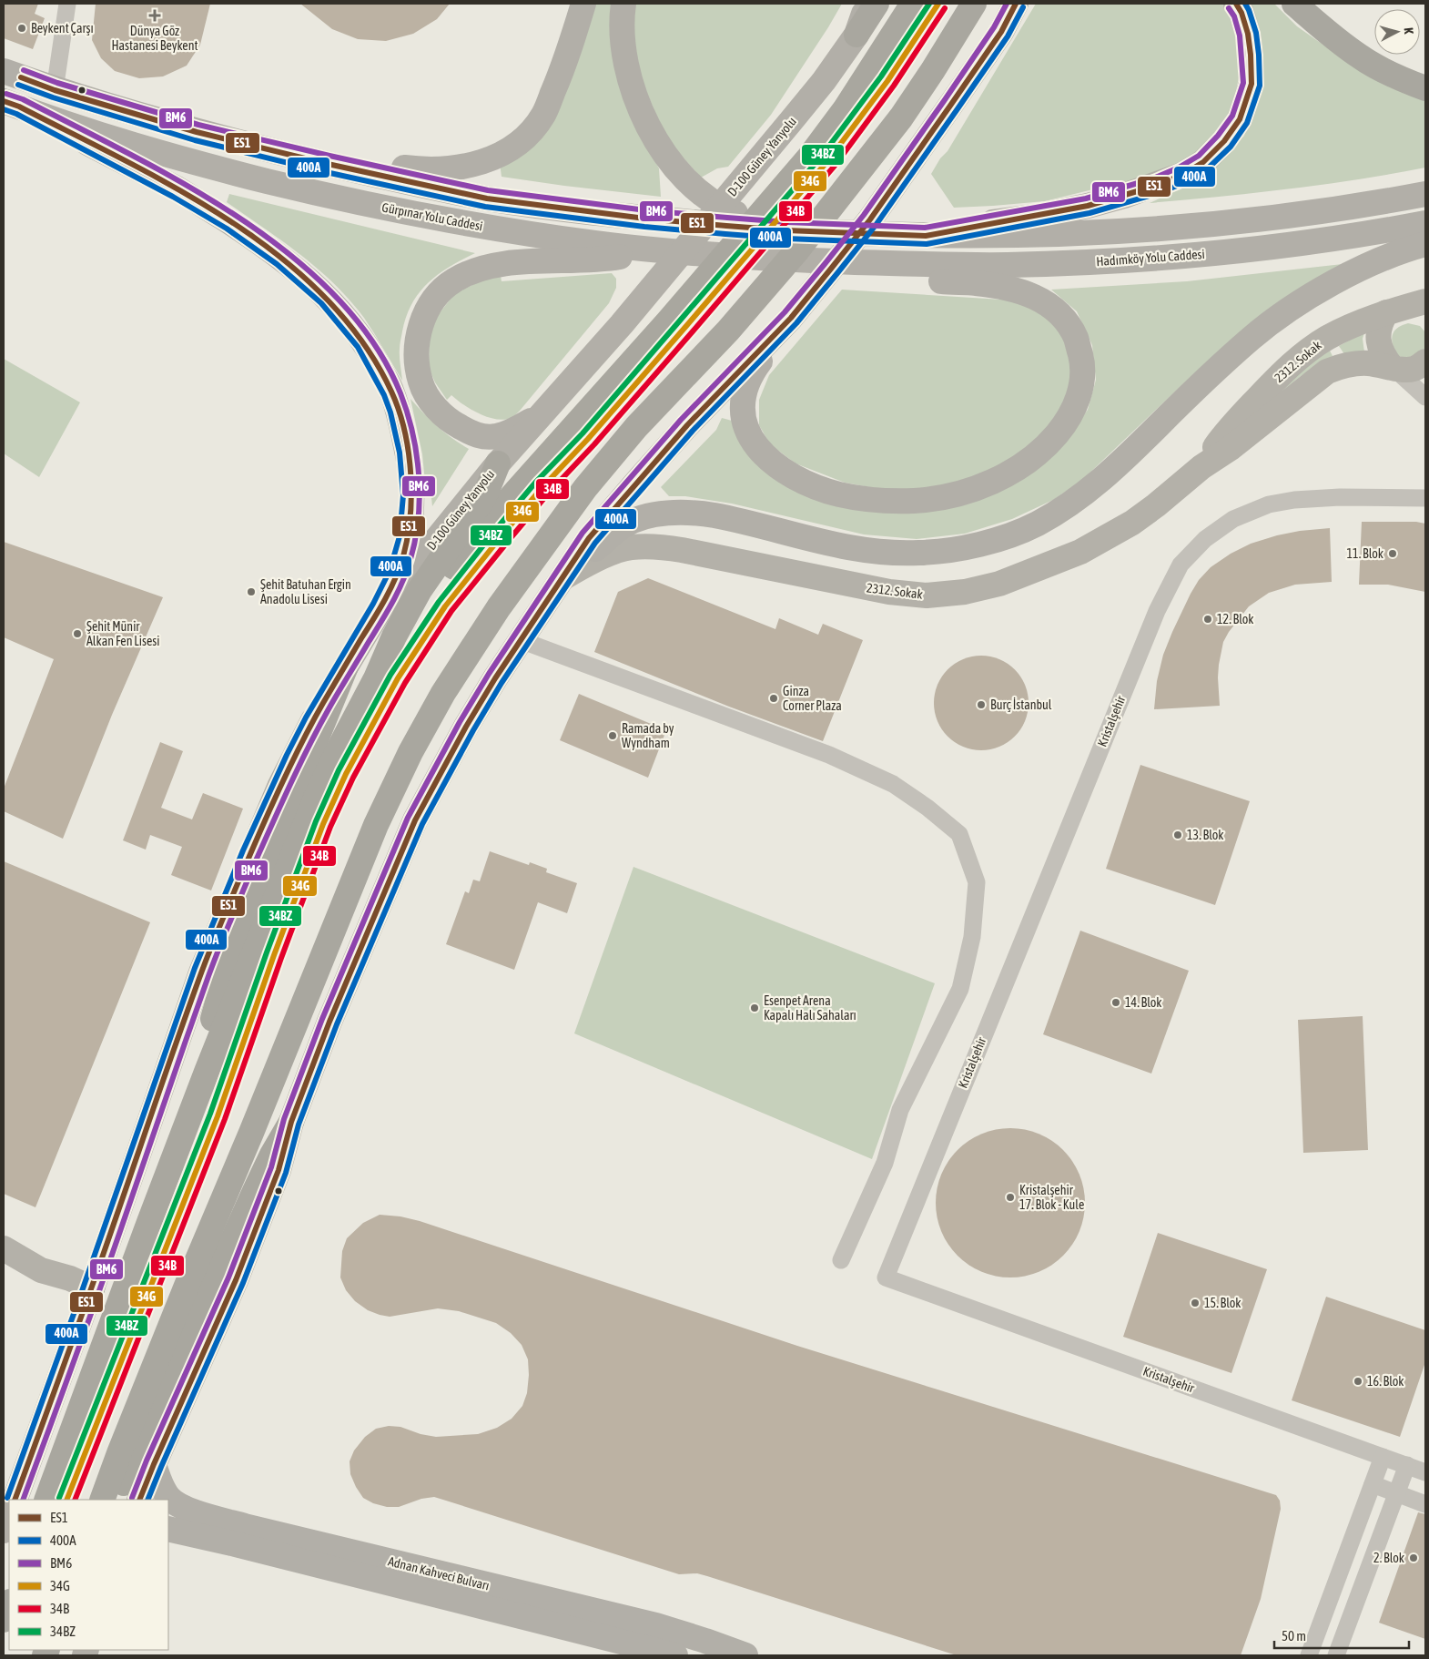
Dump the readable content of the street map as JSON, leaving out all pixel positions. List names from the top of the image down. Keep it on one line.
{"streets":{"main road":["D-100 Güney Yanyolu","Gürpınar Yolu Caddesi","Hadımköy Yolu Caddesi","Adnan Kahveci Bulvarı"],"street":["2312. Sokak","Kristalşehir"]},"crossings":[["Gürpınar Yolu Caddesi","Hadımköy Yolu Caddesi"]],"places":{"health":["Dünya Göz Hastanesi Beykent"],"other":["Beykent Çarşı","11. Blok","Şehit Batuhan Ergin Anadolu Lisesi","12. Blok","Şehit Münir Alkan Fen Lisesi","Ginza Corner Plaza","Burç İstanbul","Ramada by Wyndham","13. Blok","14. Blok","Esenpet Arena Kapalı Halı Sahaları","Kristalşehir 17. Blok - Kule","15. Blok","16. Blok","2. Blok"]},"lines":["transit line ES1","transit line 400A","transit line BM6","transit line 34G","transit line 34BZ","transit line 34B"],"legend":["ES1","400A","BM6","34G","34B","34BZ"],"scale_bar":"50 m","north":"right"}
